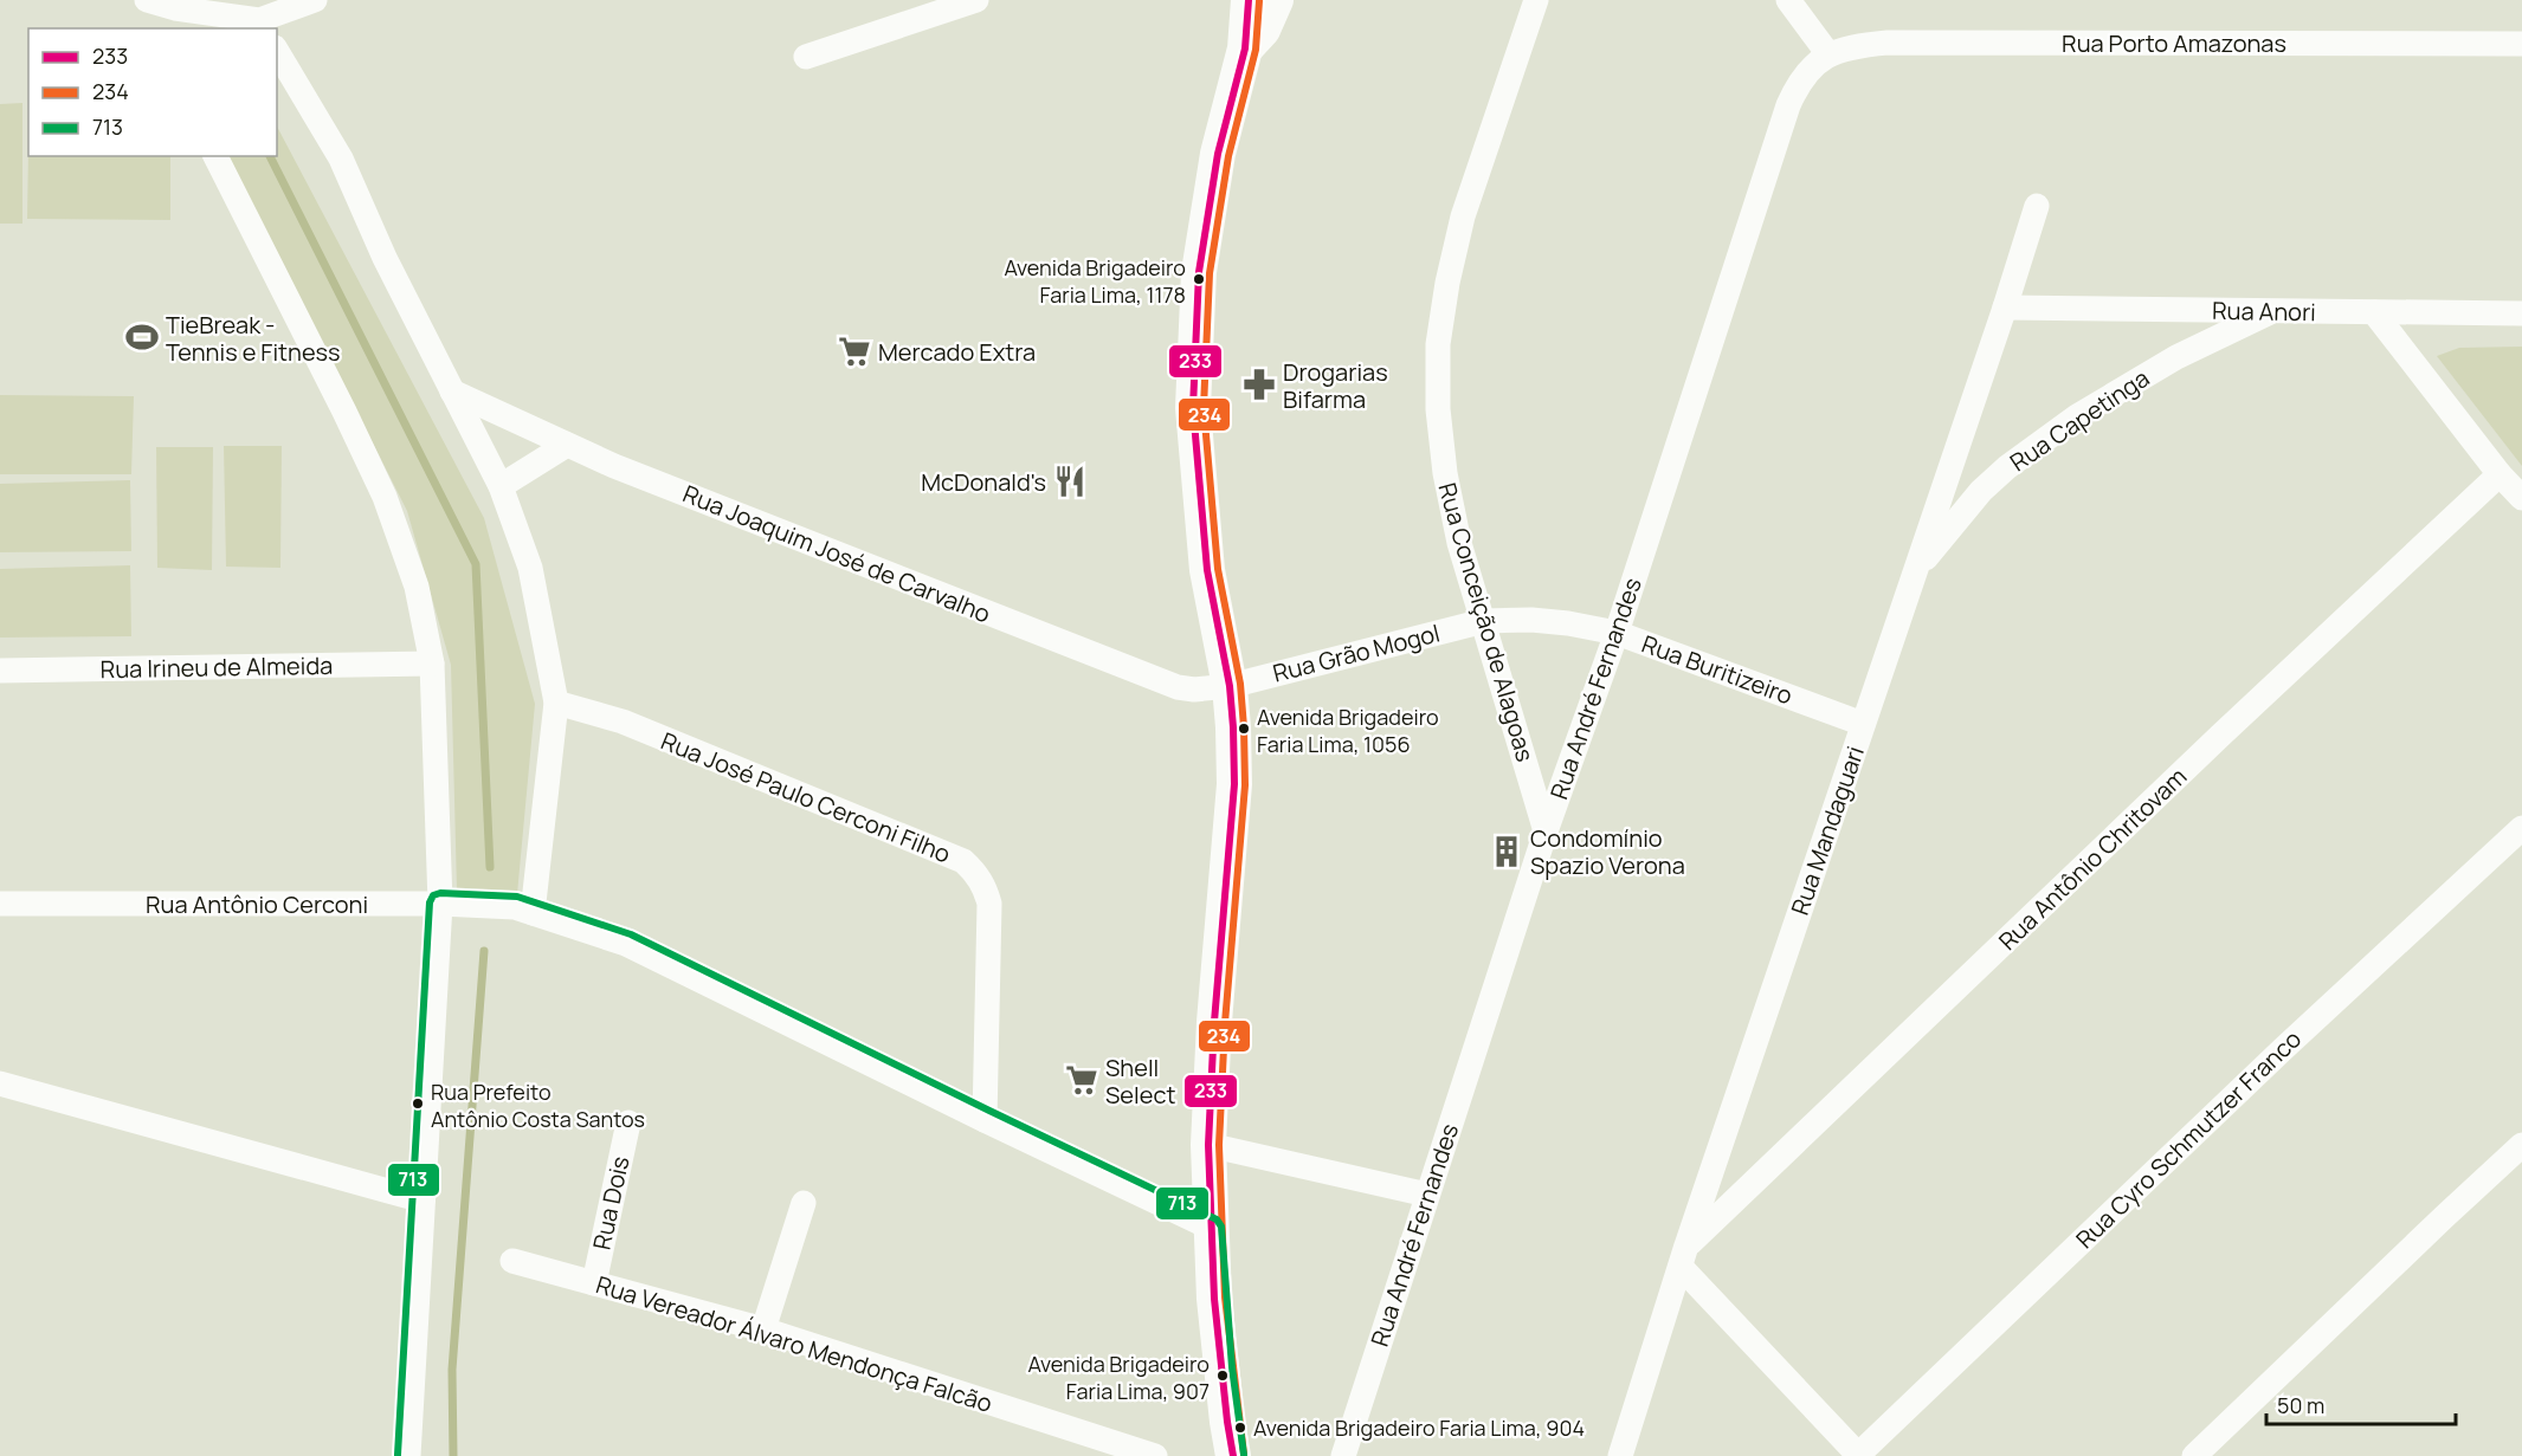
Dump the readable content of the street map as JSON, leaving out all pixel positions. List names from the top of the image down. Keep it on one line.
{"streets":{"street":["Rua Porto Amazonas","Rua Anori","Rua Capetinga","Rua Joaquim José de Carvalho","Rua Conceição de Alagoas","Rua Grão Mogol","Rua Irineu de Almeida","Rua Buritizeiro","Rua André Fernandes","Rua José Paulo Cerconi Filho","Rua Mandaguari","Rua Antônio Chritovam","Rua Antônio Cerconi","Rua Cyro Schmutzer Franco","Rua Dois","Rua Vereador Álvaro Mendonça Falcão"]},"crossings":[["Rua Porto Amazonas","Rua André Fernandes"],["Rua Anori","Rua Capetinga"],["Rua Anori","Rua Mandaguari"],["Rua Capetinga","Rua Mandaguari"],["Rua Joaquim José de Carvalho","Rua Grão Mogol"],["Rua Conceição de Alagoas","Rua Grão Mogol"],["Rua Conceição de Alagoas","Rua Buritizeiro"],["Rua Conceição de Alagoas","Rua André Fernandes"],["Rua Grão Mogol","Rua Buritizeiro"],["Rua Buritizeiro","Rua André Fernandes"],["Rua Buritizeiro","Rua Mandaguari"],["Rua José Paulo Cerconi Filho","Rua Antônio Cerconi"],["Rua Mandaguari","Rua Antônio Chritovam"],["Rua Dois","Rua Vereador Álvaro Mendonça Falcão"]],"places":{"other":["Avenida Brigadeiro Faria Lima, 1178","Avenida Brigadeiro Faria Lima, 1056","Rua Prefeito Antônio Costa Santos","Avenida Brigadeiro Faria Lima, 907","Avenida Brigadeiro Faria Lima, 904"],"sports":["TieBreak - Tennis e Fitness"],"supermarket":["Mercado Extra","Shell Select"],"pharmacy":["Drogarias Bifarma"],"restaurant":["McDonald's"],"building":["Condomínio Spazio Verona"]},"lines":["transit line 233","transit line 234","transit line 713"],"legend":["233","234","713"],"scale_bar":"50 m"}
